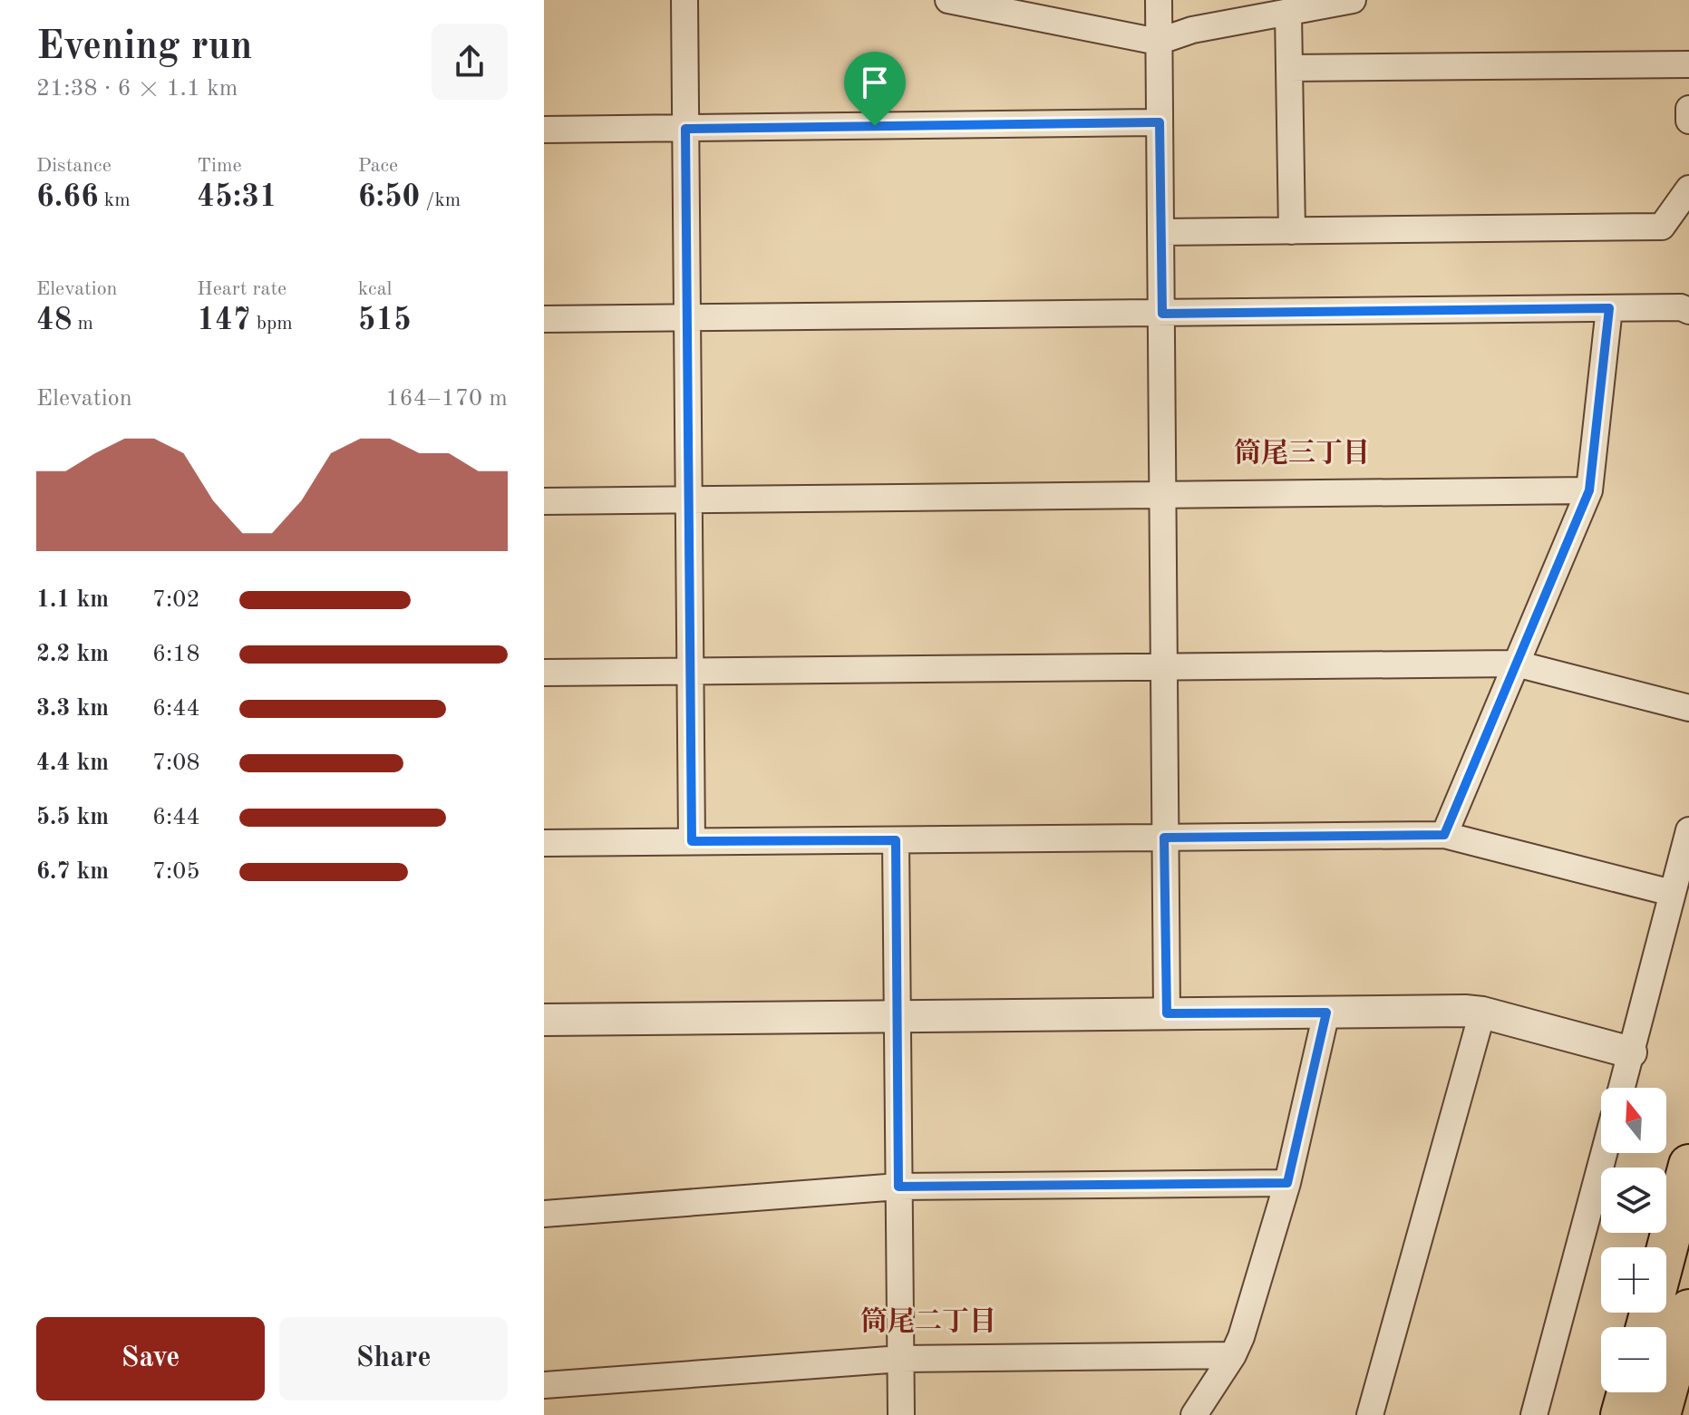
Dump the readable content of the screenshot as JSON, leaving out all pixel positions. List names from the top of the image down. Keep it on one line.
{"districts":["筒尾三丁目","筒尾二丁目"],"north":"top","page":{"heading":["Evening run","21:38 · 6 × 1.1 km"],"stats":[["Distance","6.66 km"],["Time","45:31"],["Pace","6:50 /km"],["Elevation","48 m"],["Heart rate","147 bpm"],["kcal","515"]],"chart":["Elevation","164–170 m"],"list":[{"name":"1.1 km","note":"7:02"},{"name":"2.2 km","note":"6:18"},{"name":"3.3 km","note":"6:44"},{"name":"4.4 km","note":"7:08"},{"name":"5.5 km","note":"6:44"},{"name":"6.7 km","note":"7:05"}],"map_buttons":["+","−"],"buttons":["Save","Share"]}}
